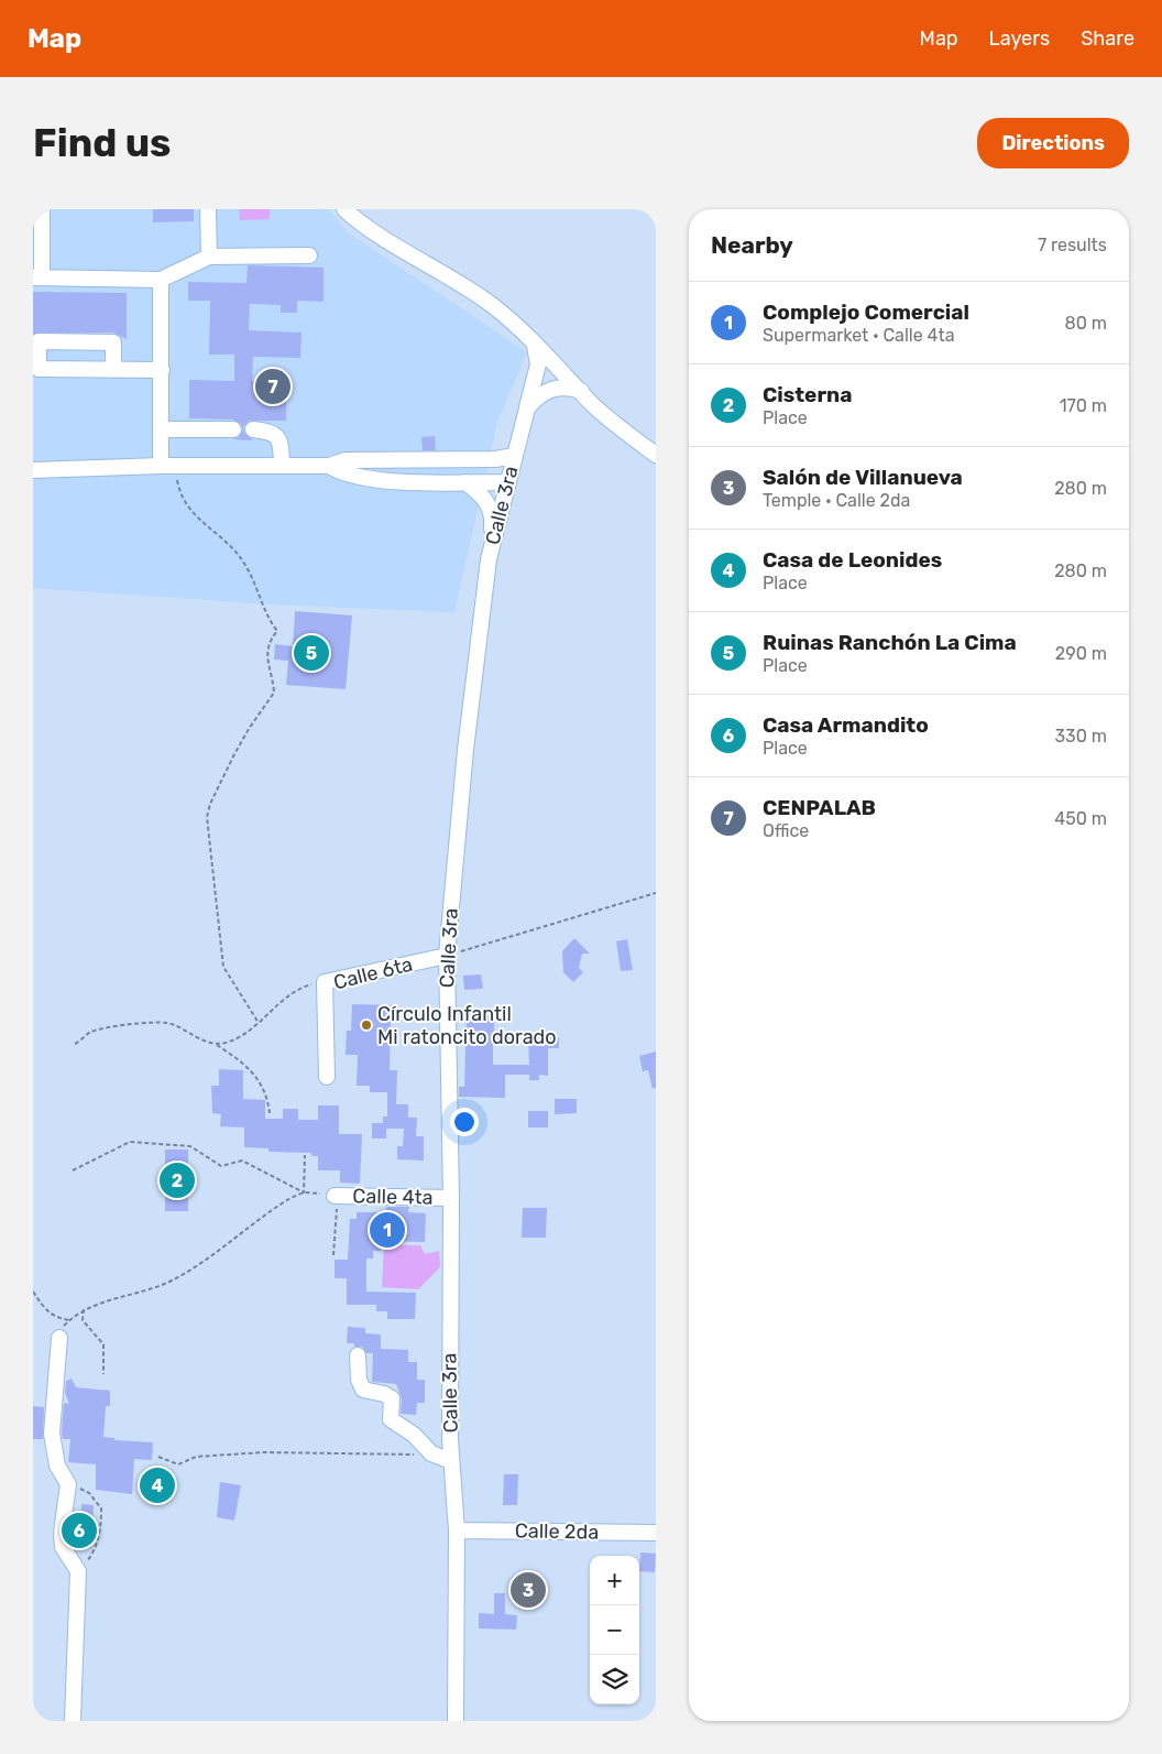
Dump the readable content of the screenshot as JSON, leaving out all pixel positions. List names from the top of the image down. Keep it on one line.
{"streets":{"street":["Calle 3ra","Calle 6ta","Calle 4ta","Calle 2da"]},"crossings":[["Calle 3ra","Calle 6ta"],["Calle 3ra","Calle 4ta"],["Calle 3ra","Calle 2da"]],"places":["Círculo Infantil Mi ratoncito dorado"],"page":{"header":"Map","nav":["Map","Layers","Share"],"buttons":"Directions","title":"Find us","heading":["Nearby","7 results"],"list":[{"mark":"1","name":"Complejo Comercial","note":"Supermarket · Calle 4ta","value":"80 m"},{"mark":"2","name":"Cisterna","note":"Place","value":"170 m"},{"mark":"3","name":"Salón de Villanueva","note":"Temple · Calle 2da","value":"280 m"},{"mark":"4","name":"Casa de Leonides","note":"Place","value":"280 m"},{"mark":"5","name":"Ruinas Ranchón La Cima","note":"Place","value":"290 m"},{"mark":"6","name":"Casa Armandito","note":"Place","value":"330 m"},{"mark":"7","name":"CENPALAB","note":"Office","value":"450 m"}],"pins":["7","5","2","1","4","6","3"],"map_buttons":["+","−"]}}
